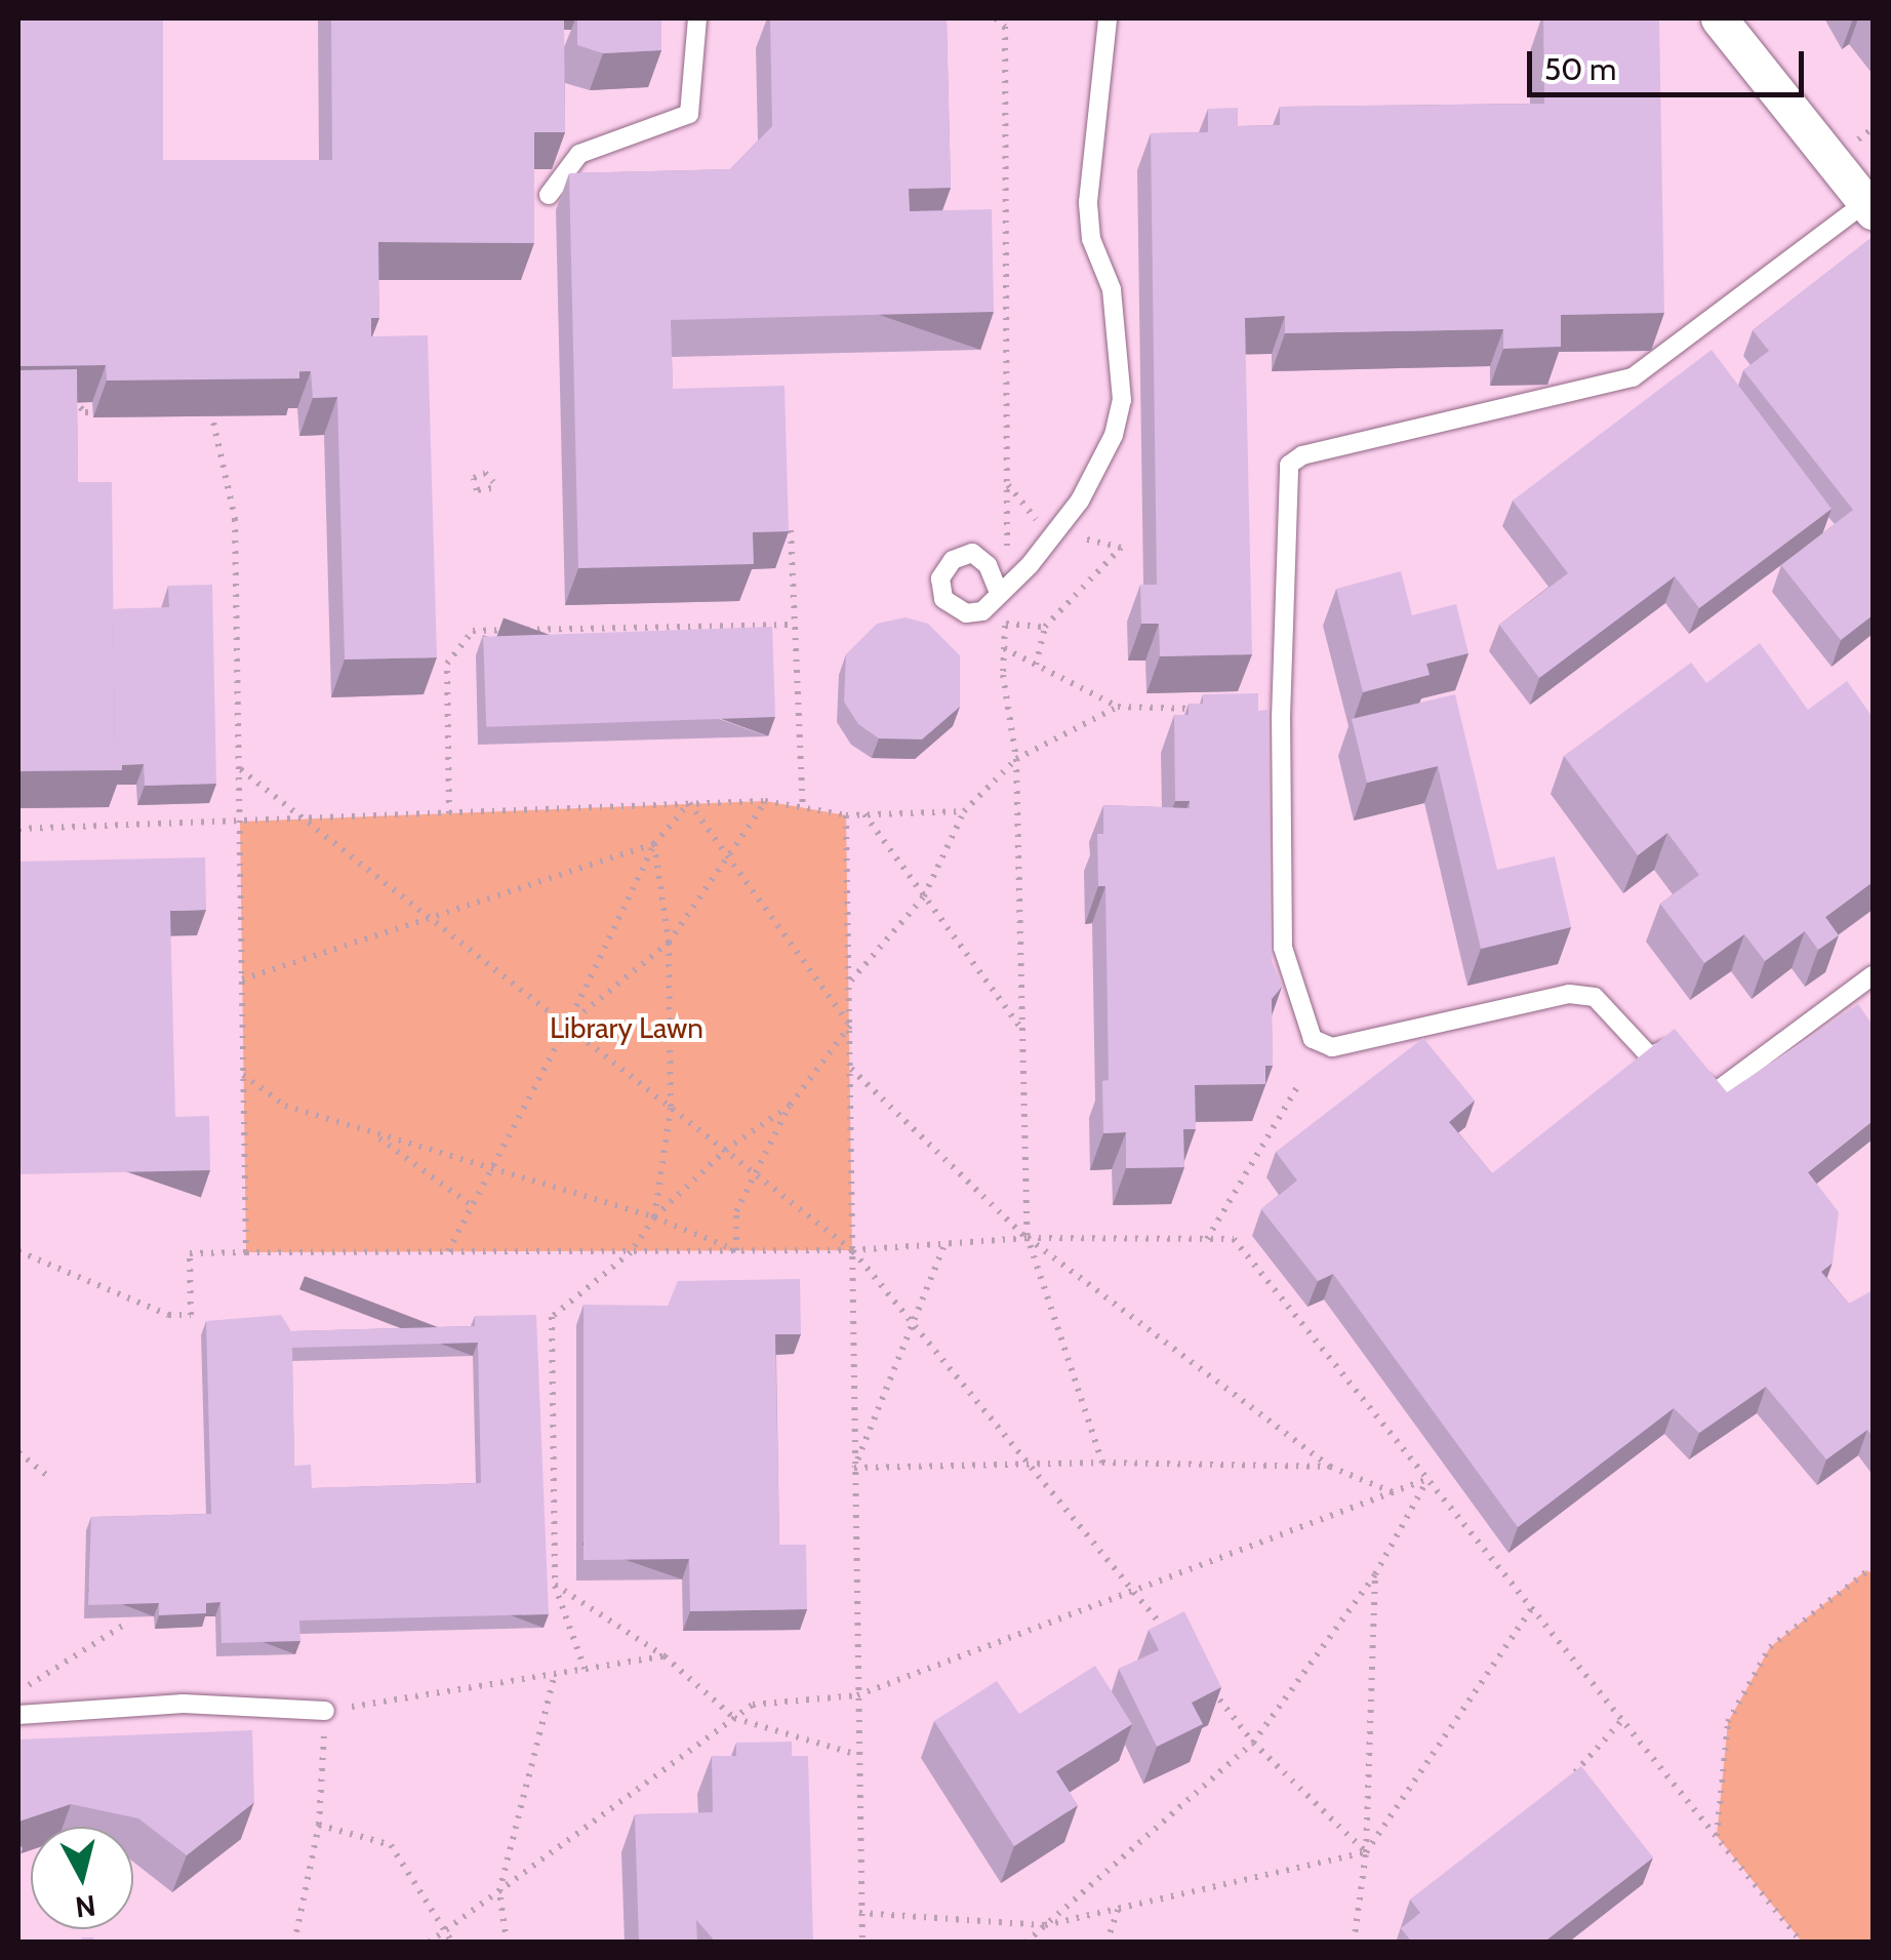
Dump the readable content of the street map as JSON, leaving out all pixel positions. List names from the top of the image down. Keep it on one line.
{"parks":["Library Lawn"],"scale_bar":"50 m","north":"bottom"}
